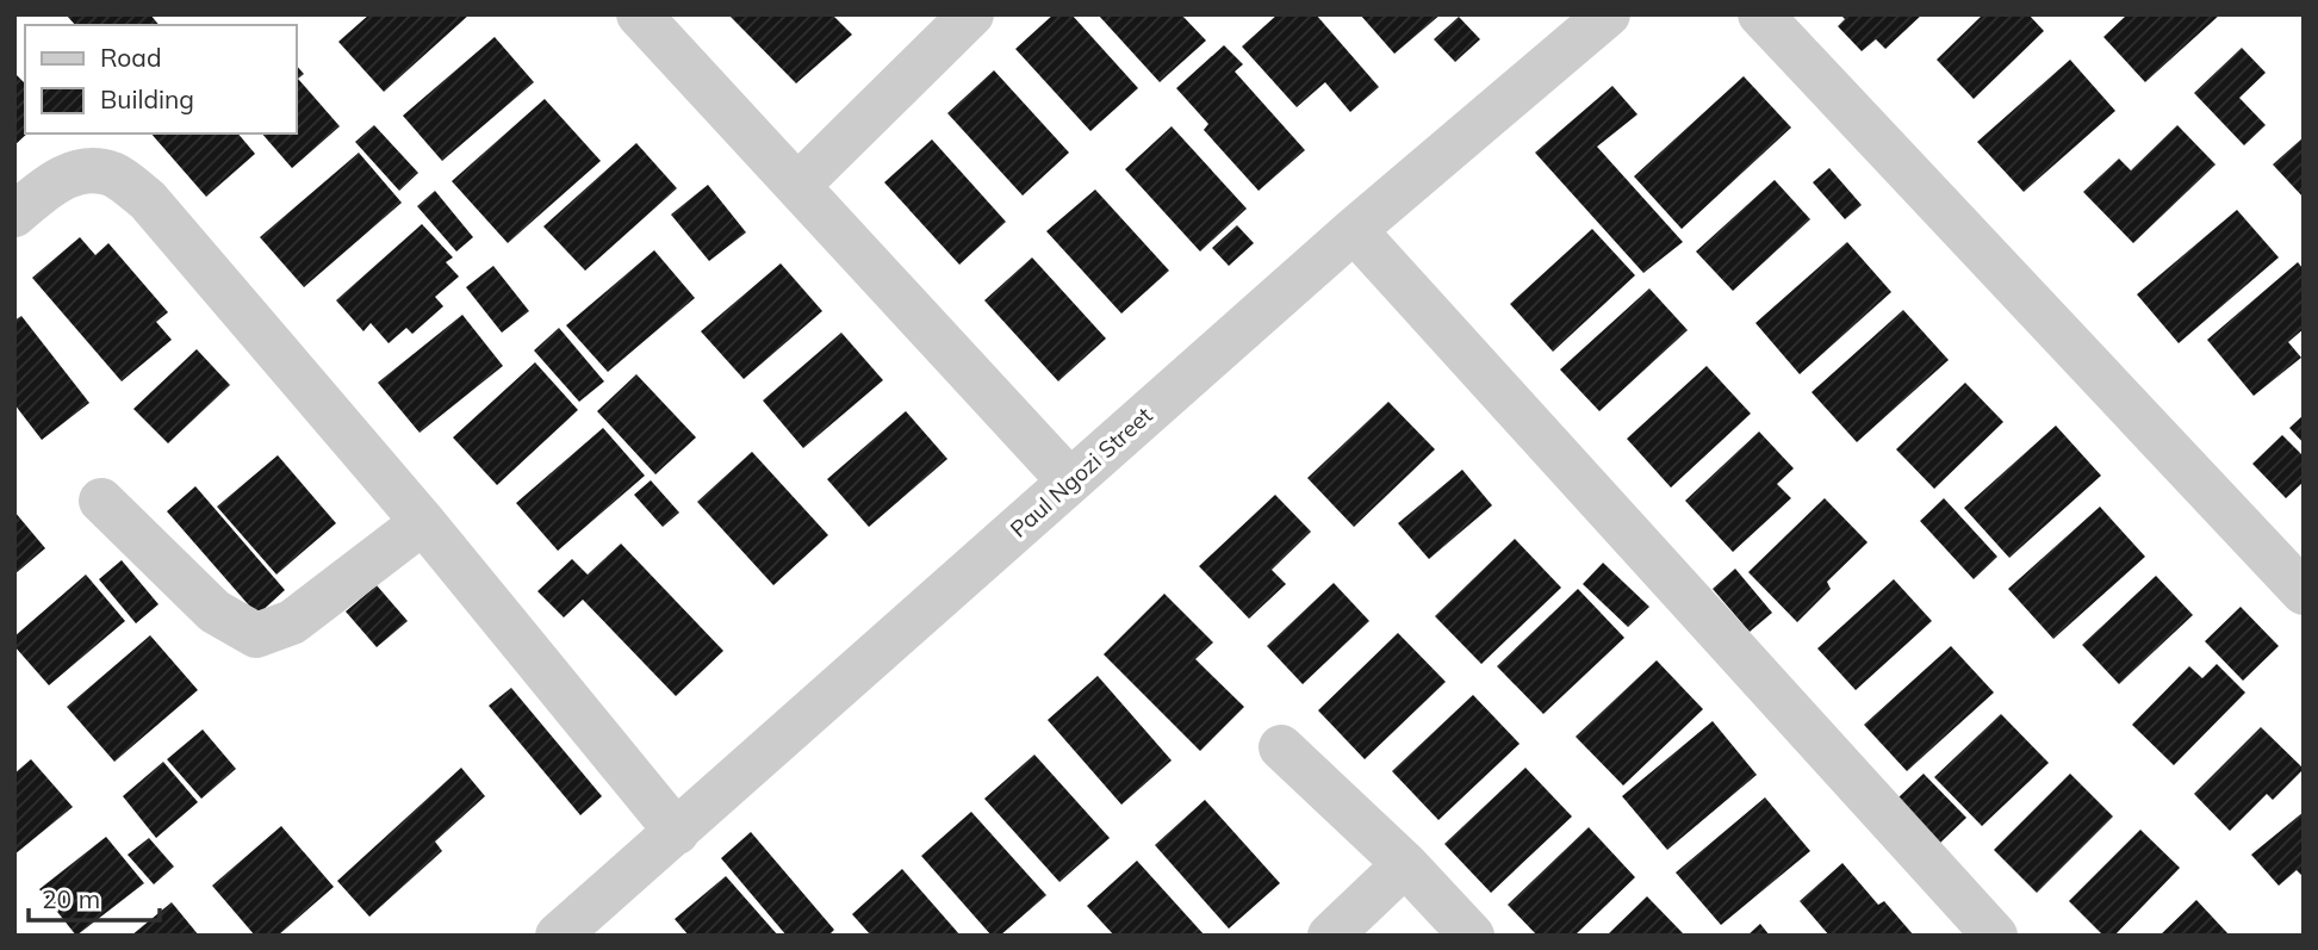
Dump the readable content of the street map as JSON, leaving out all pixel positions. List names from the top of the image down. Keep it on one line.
{"streets":{"street":["Paul Ngozi Street"]},"legend":["Road","Building"],"scale_bar":"20 m"}
